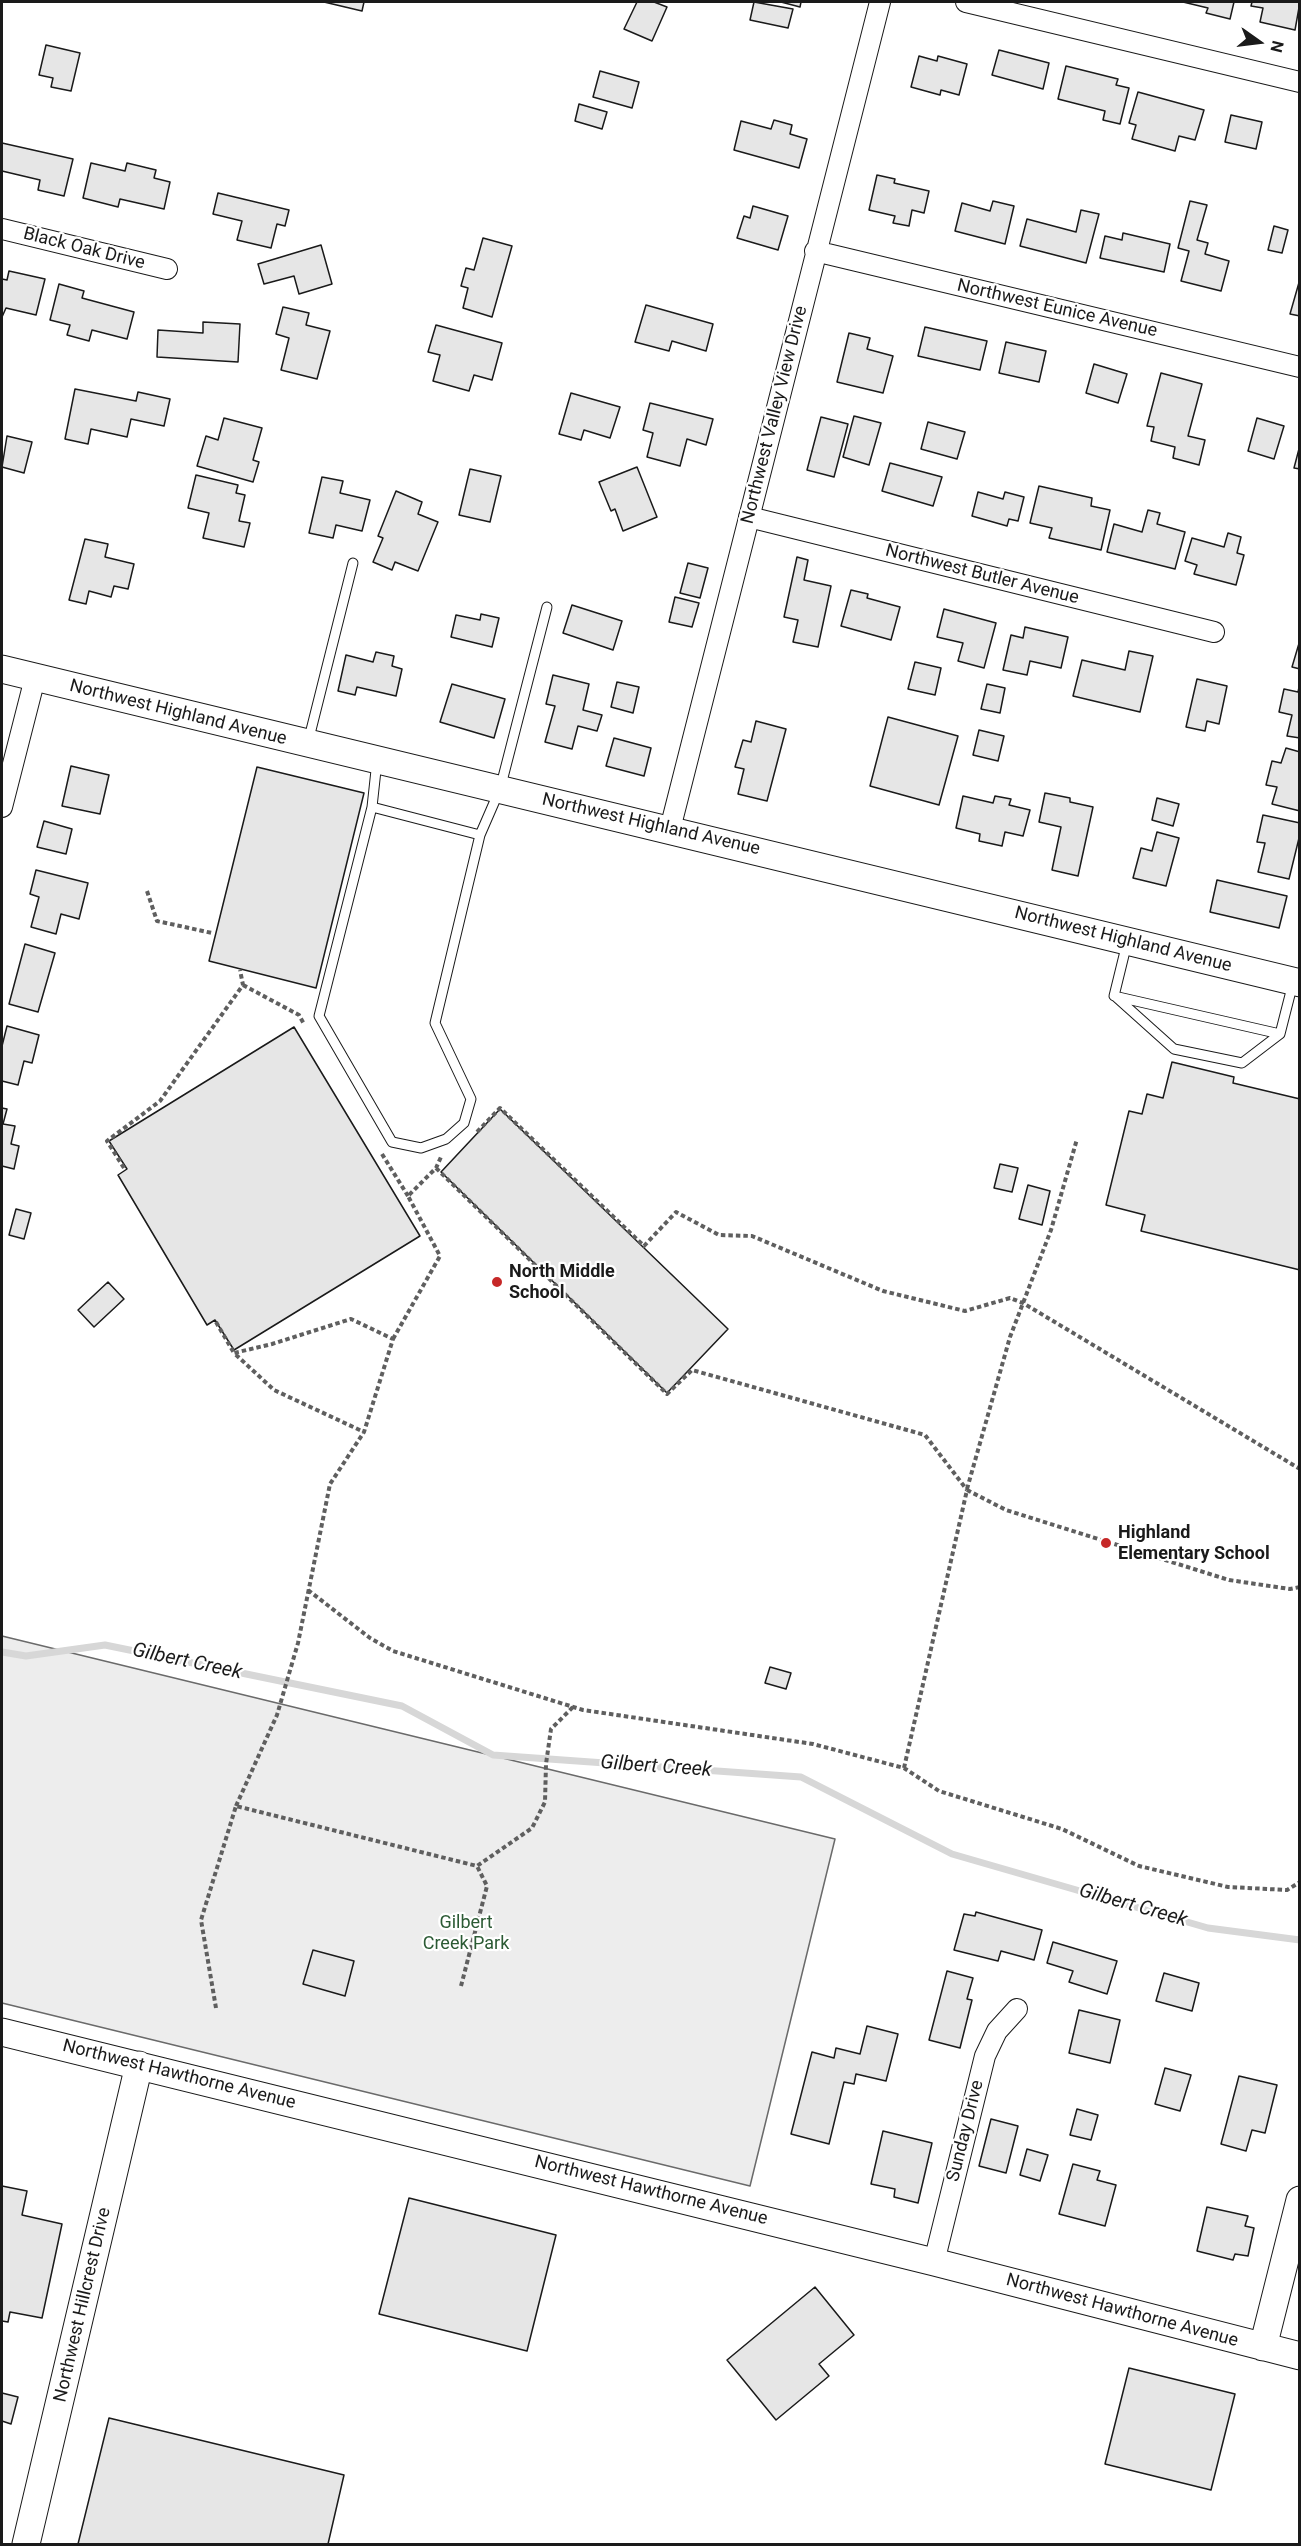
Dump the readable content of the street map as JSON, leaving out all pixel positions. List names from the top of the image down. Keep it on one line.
{"streets":{"street":["Black Oak Drive","Northwest Eunice Avenue","Northwest Valley View Drive","Northwest Butler Avenue","Northwest Highland Avenue","Northwest Hawthorne Avenue","Sunday Drive","Northwest Hillcrest Drive"]},"crossings":[["Northwest Eunice Avenue","Northwest Valley View Drive"],["Northwest Valley View Drive","Northwest Butler Avenue"],["Northwest Valley View Drive","Northwest Highland Avenue"],["Northwest Hawthorne Avenue","Sunday Drive"],["Northwest Hawthorne Avenue","Northwest Hillcrest Drive"]],"water":["Gilbert Creek"],"parks":["Gilbert Creek Park"],"places":["North Middle School","Highland Elementary School"],"north":"right"}
